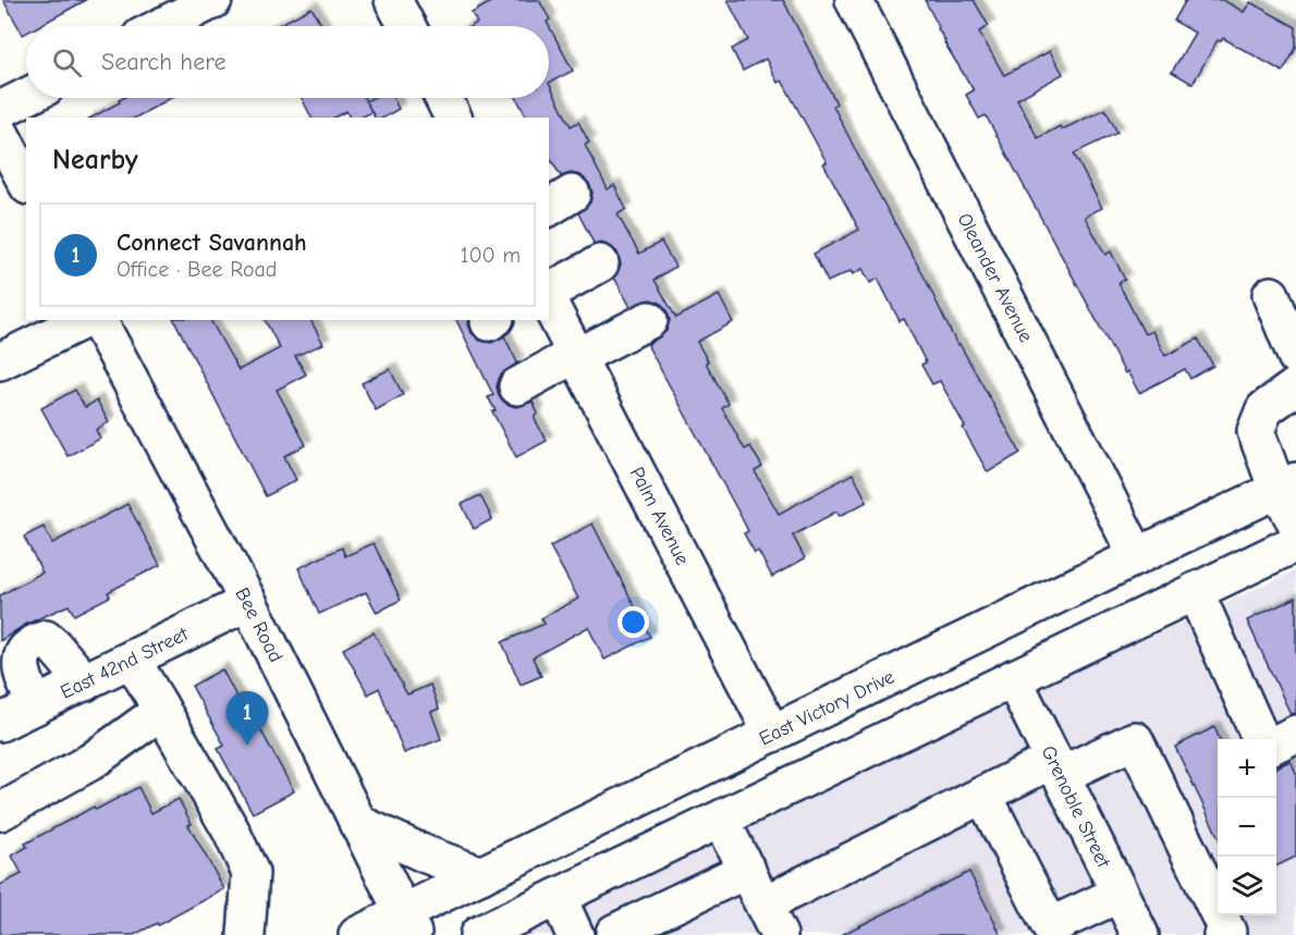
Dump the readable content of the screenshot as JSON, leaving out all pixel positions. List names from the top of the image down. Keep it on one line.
{"streets":{"main road":["Oleander Avenue","Palm Avenue","Bee Road","East 42nd Street","East Victory Drive","Grenoble Street"]},"crossings":[["Oleander Avenue","East Victory Drive"],["Palm Avenue","East Victory Drive"],["Bee Road","East 42nd Street"],["Bee Road","East Victory Drive"]],"page":{"search":"Search here","heading":"Nearby","list":[{"mark":"1","name":"Connect Savannah","note":"Office · Bee Road","value":"100 m"}],"pins":"1","map_buttons":["+","−"]}}
